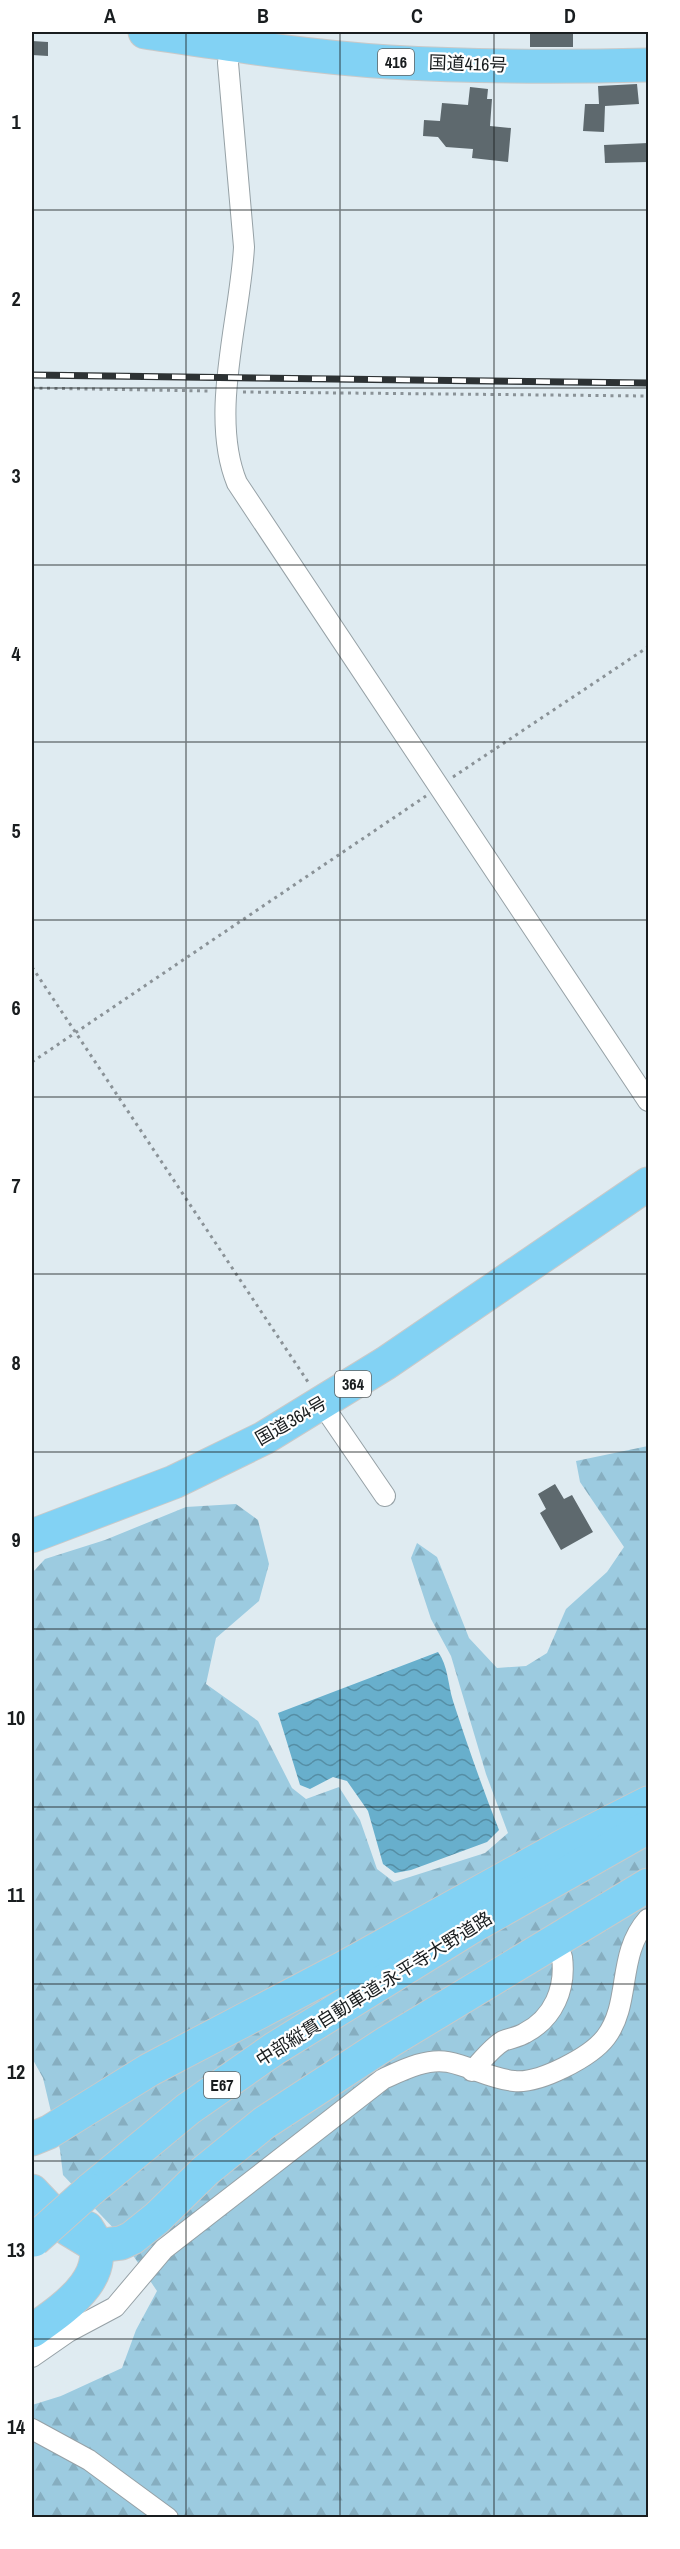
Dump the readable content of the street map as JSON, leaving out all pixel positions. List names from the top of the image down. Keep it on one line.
{"streets":{"highway":["416","国道416号","364","国道364号","中部縦貫自動車道;永平寺大野道路","E67"]},"grid":{"columns":["A","B","C","D"],"rows":["1","2","3","4","5","6","7","8","9","10","11","12","13","14"]}}
